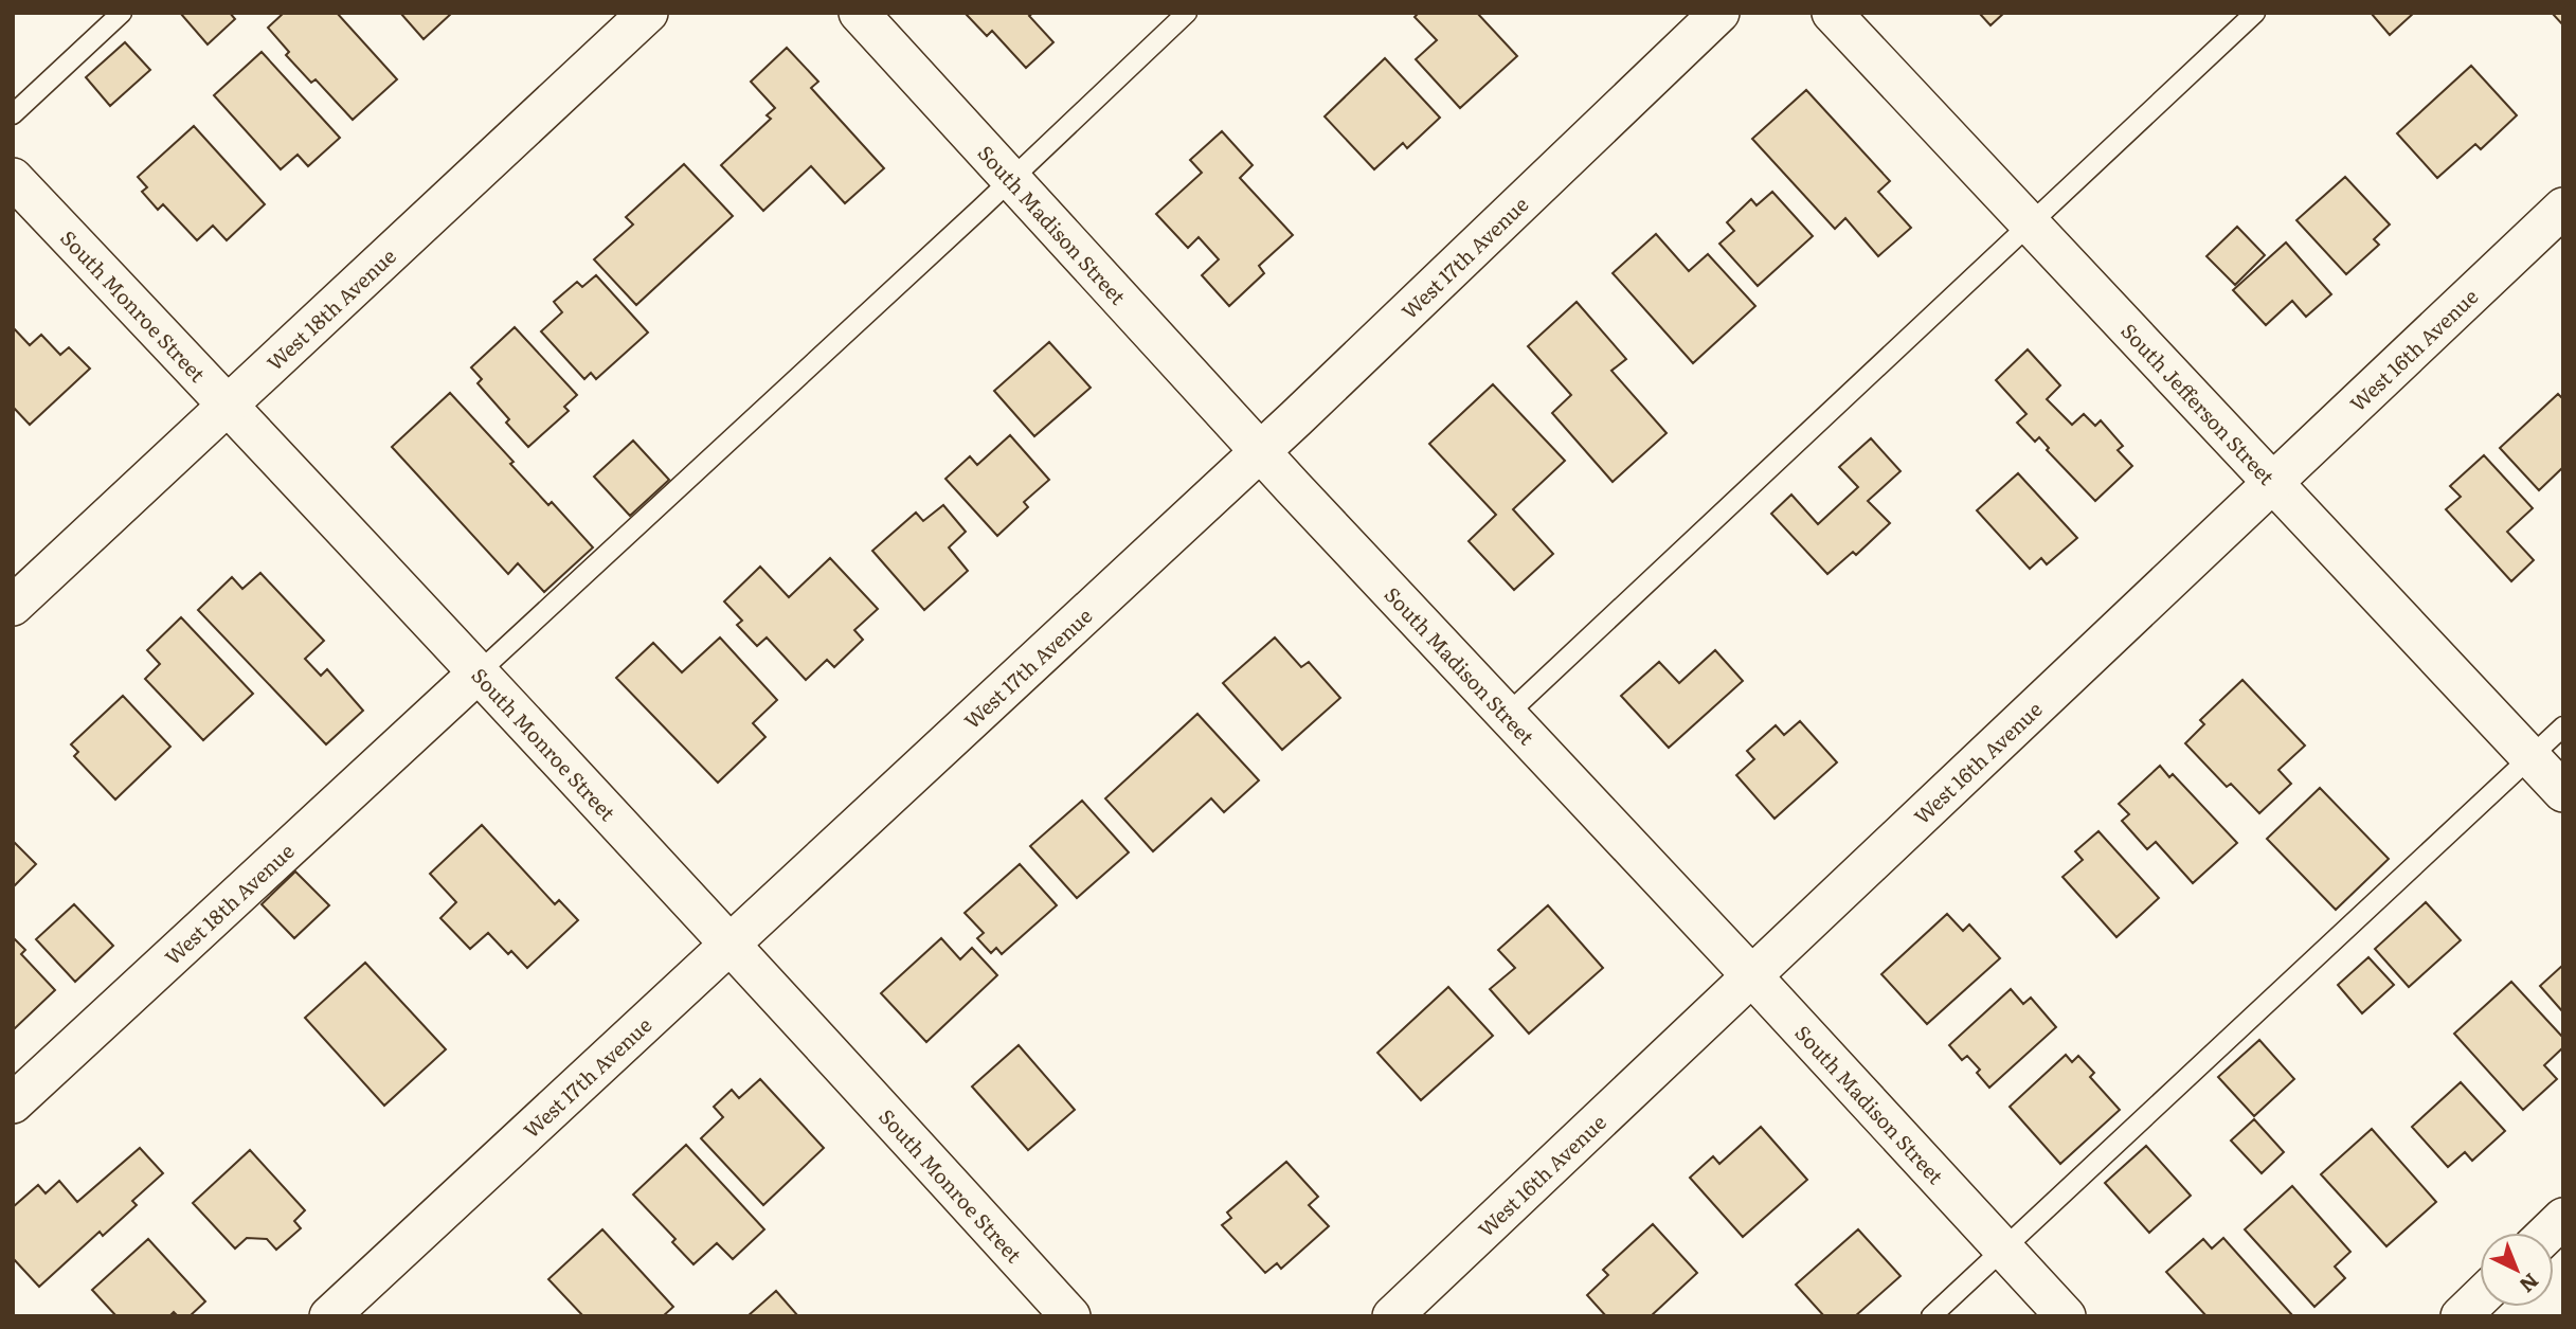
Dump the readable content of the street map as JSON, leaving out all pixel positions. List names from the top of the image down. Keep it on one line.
{"streets":{"street":["South Madison Street","West 17th Avenue","South Monroe Street","West 18th Avenue","West 16th Avenue","South Jefferson Street"]},"crossings":[["South Madison Street","West 17th Avenue"],["South Madison Street","West 16th Avenue"],["West 17th Avenue","South Monroe Street"],["South Monroe Street","West 18th Avenue"],["West 16th Avenue","South Jefferson Street"]],"north":"bottom right"}
